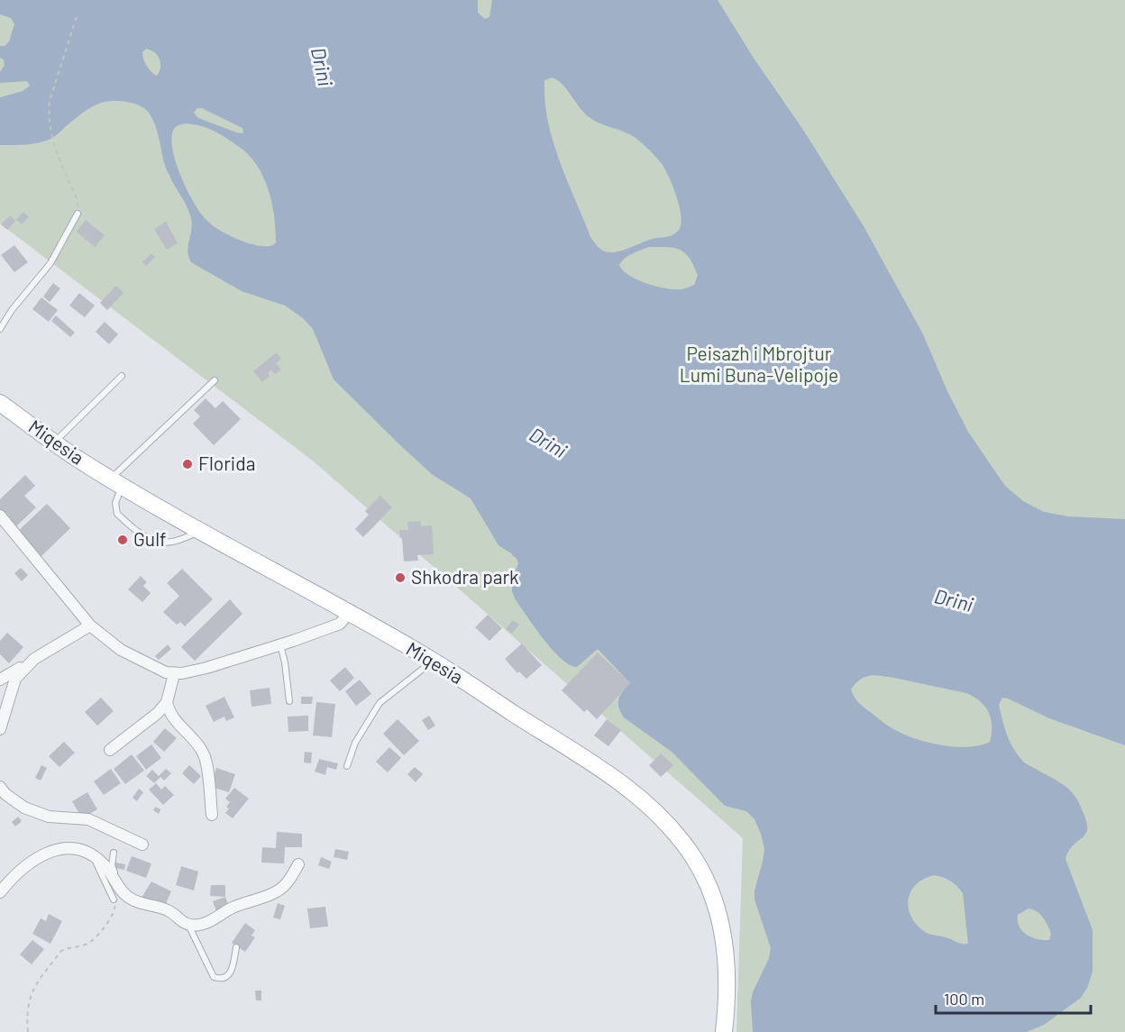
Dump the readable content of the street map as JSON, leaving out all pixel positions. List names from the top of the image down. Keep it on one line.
{"streets":{"main road":["Miqesia"]},"water":["Drini"],"parks":["Peisazh i Mbrojtur Lumi Buna-Velipoje"],"places":["Florida","Gulf","Shkodra park"],"scale_bar":"100 m"}
